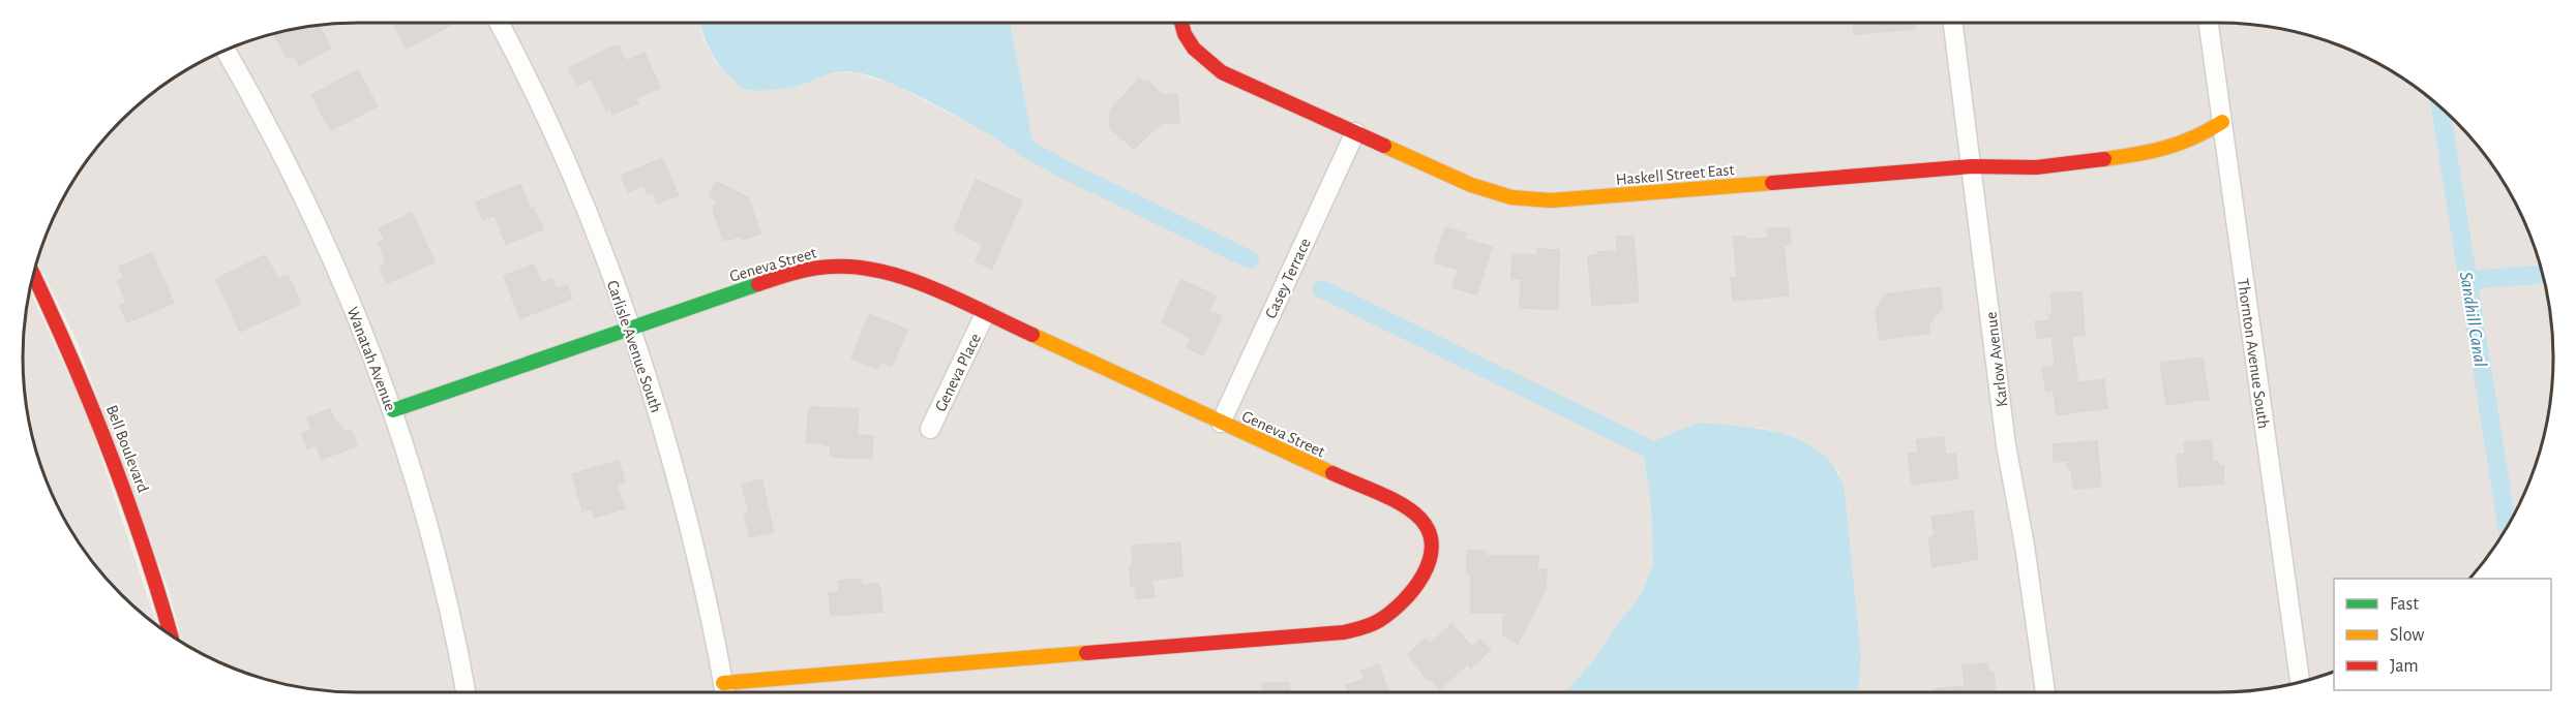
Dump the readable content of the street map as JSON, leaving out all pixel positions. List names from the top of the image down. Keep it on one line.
{"streets":{"street":["Haskell Street East","Geneva Street","Casey Terrace","Carlisle Avenue South","Thornton Avenue South","Wanatah Avenue","Karlow Avenue","Geneva Place","Bell Boulevard"]},"crossings":[["Haskell Street East","Casey Terrace"],["Haskell Street East","Thornton Avenue South"],["Haskell Street East","Karlow Avenue"],["Geneva Street","Casey Terrace"],["Geneva Street","Carlisle Avenue South"],["Geneva Street","Wanatah Avenue"],["Geneva Street","Geneva Place"]],"water":["Sandhill Canal"],"legend":["Fast","Slow","Jam"]}
